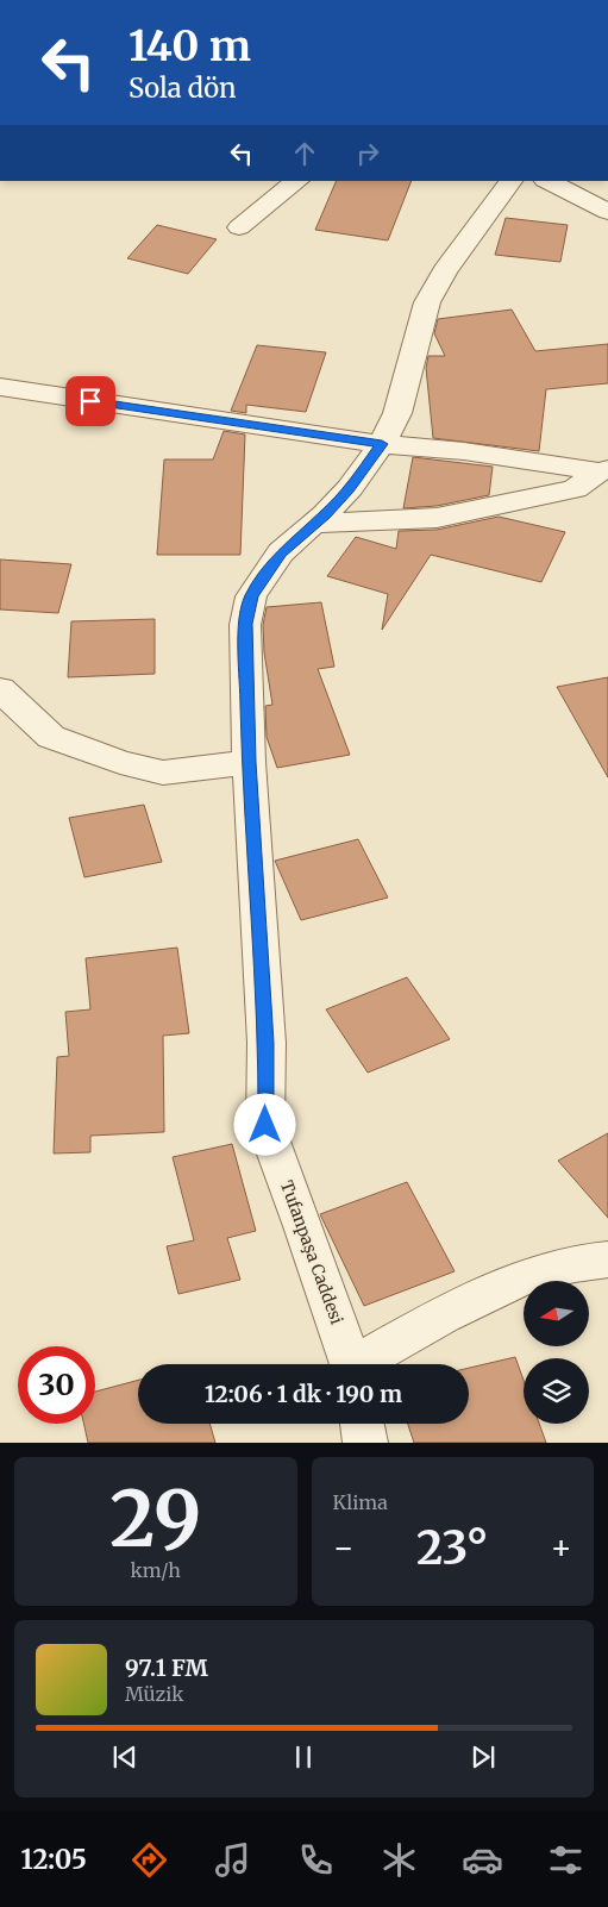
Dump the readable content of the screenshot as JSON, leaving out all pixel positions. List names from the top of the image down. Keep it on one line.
{"streets":{"street":["Tufanpaşa Caddesi"]},"north":"left","page":{"turn":["140 m","Sola dön"],"limit":"30","trip":"12:06 · 1 dk · 190 m","tile":[["29","km/h"],"Klima"],"heat":["−","23°","+"],"song":["97.1 FM","Müzik"],"tabs":"12:05"}}
